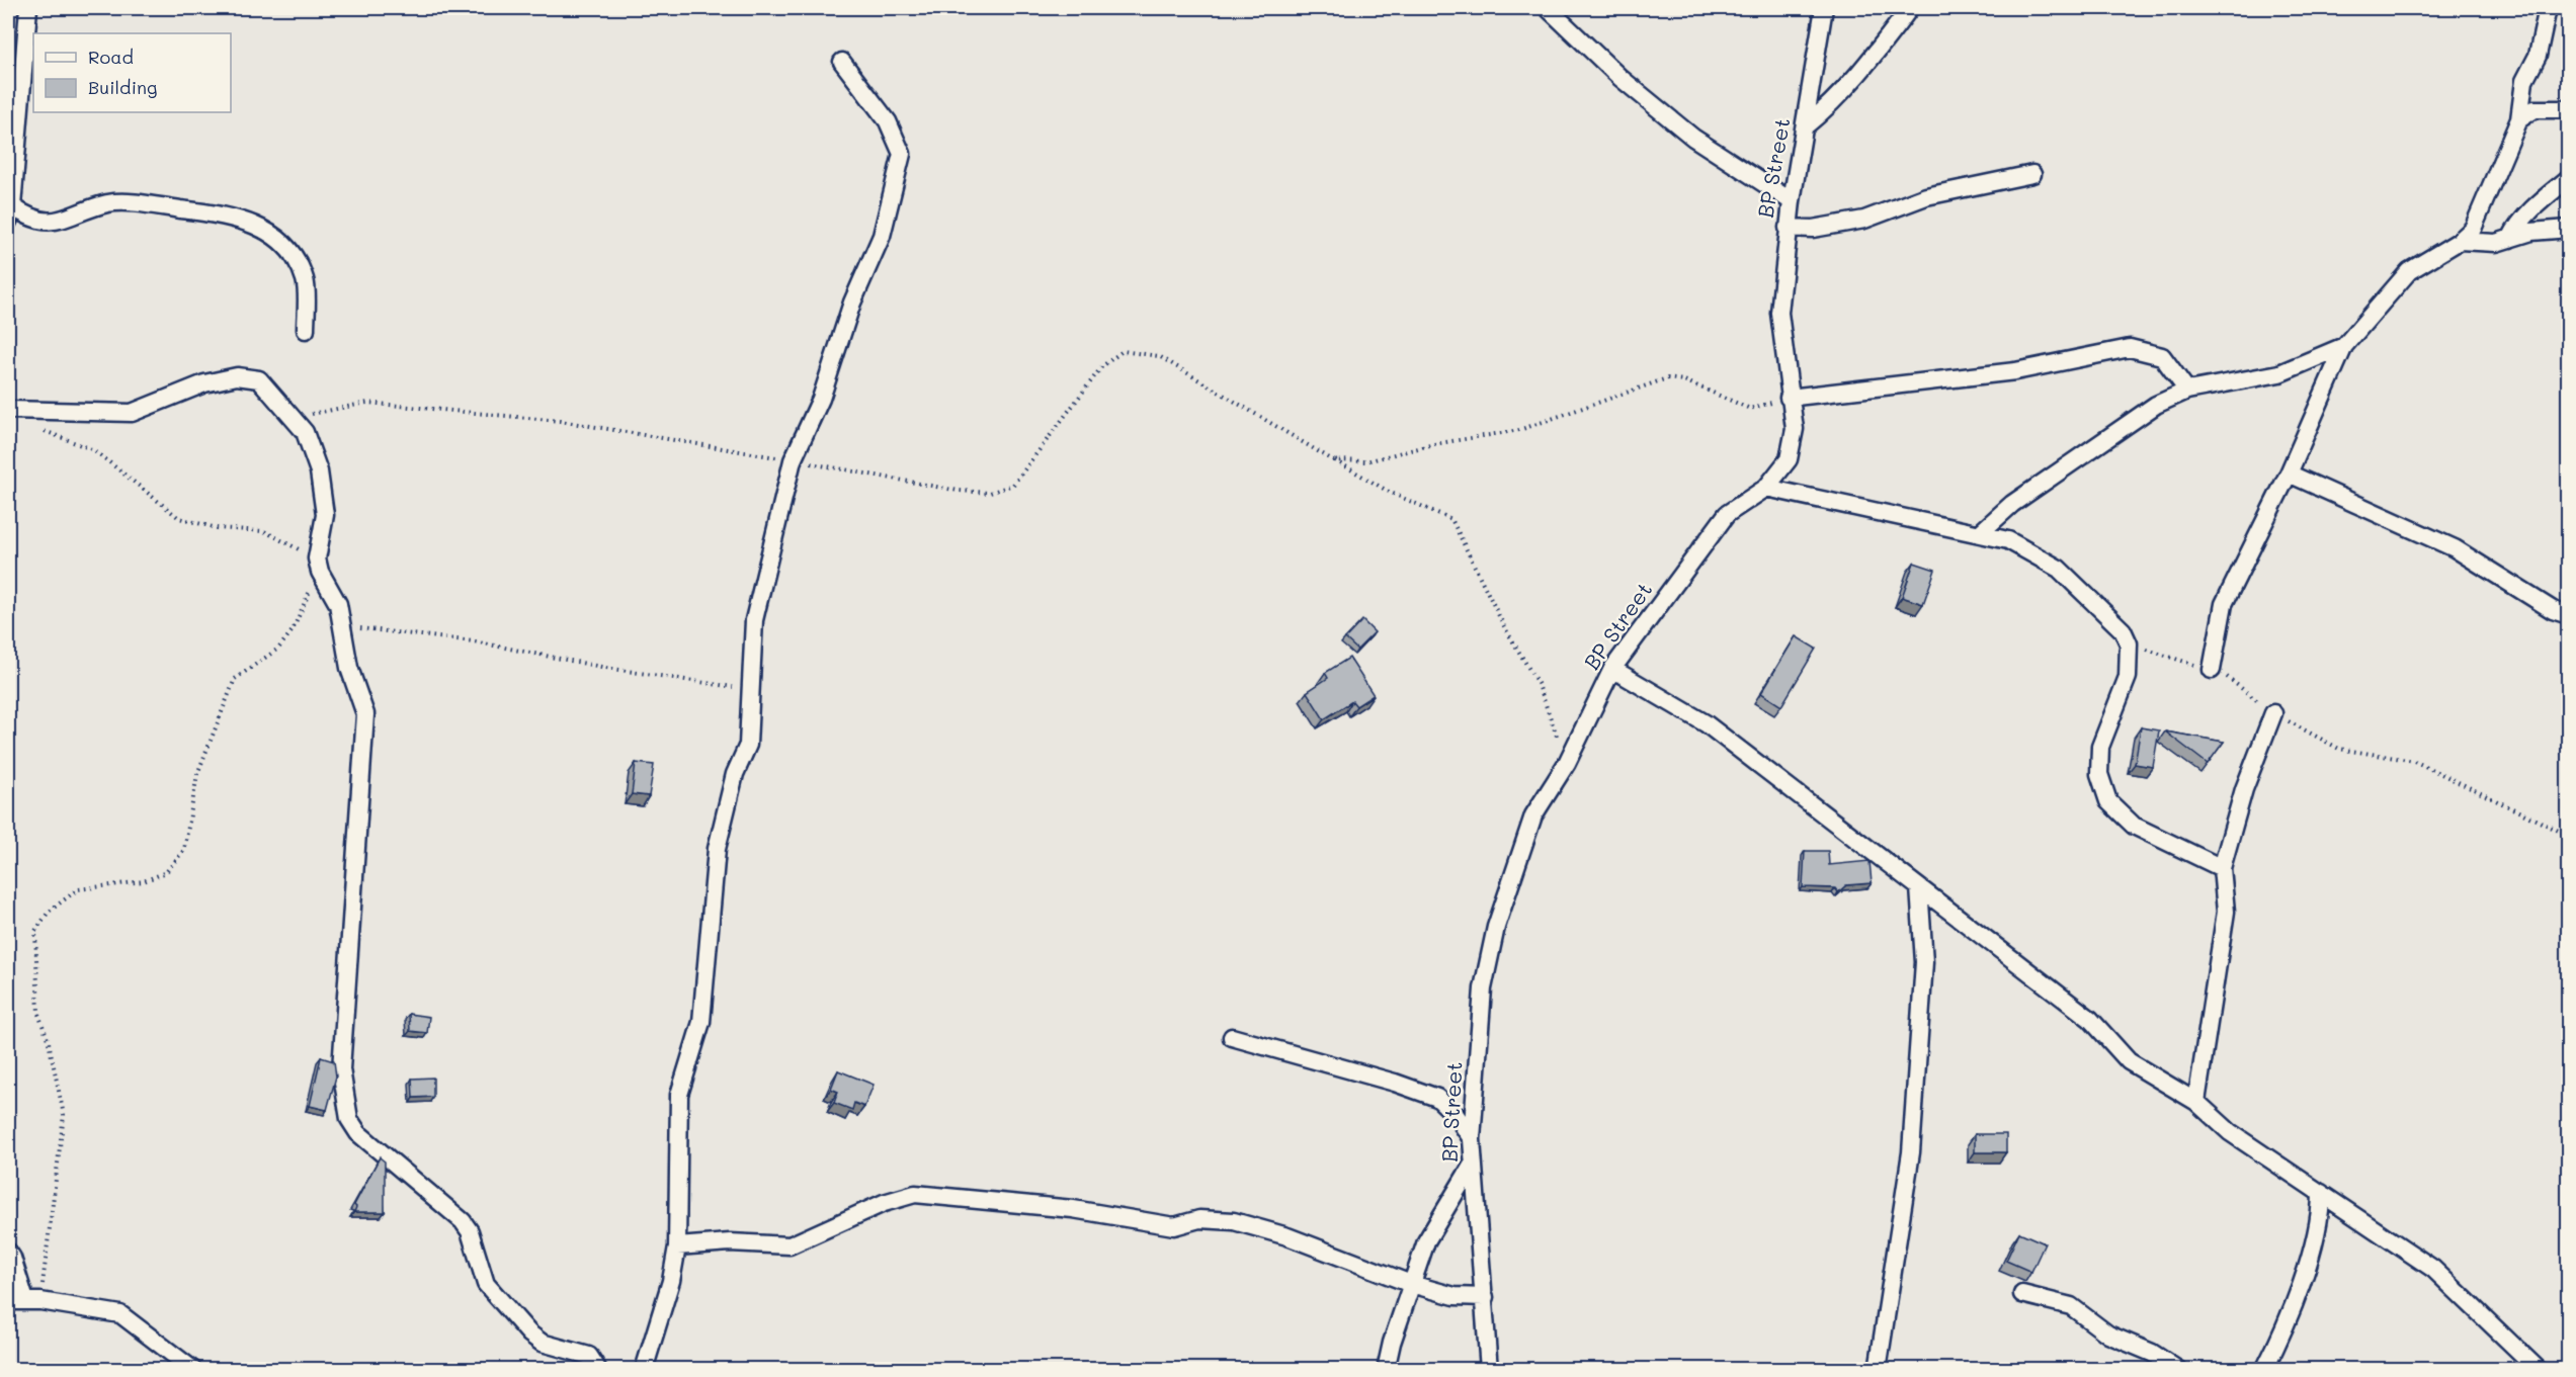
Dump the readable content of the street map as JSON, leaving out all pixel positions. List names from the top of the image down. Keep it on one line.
{"streets":{"street":["BP Street"]},"legend":["Road","Building"]}
